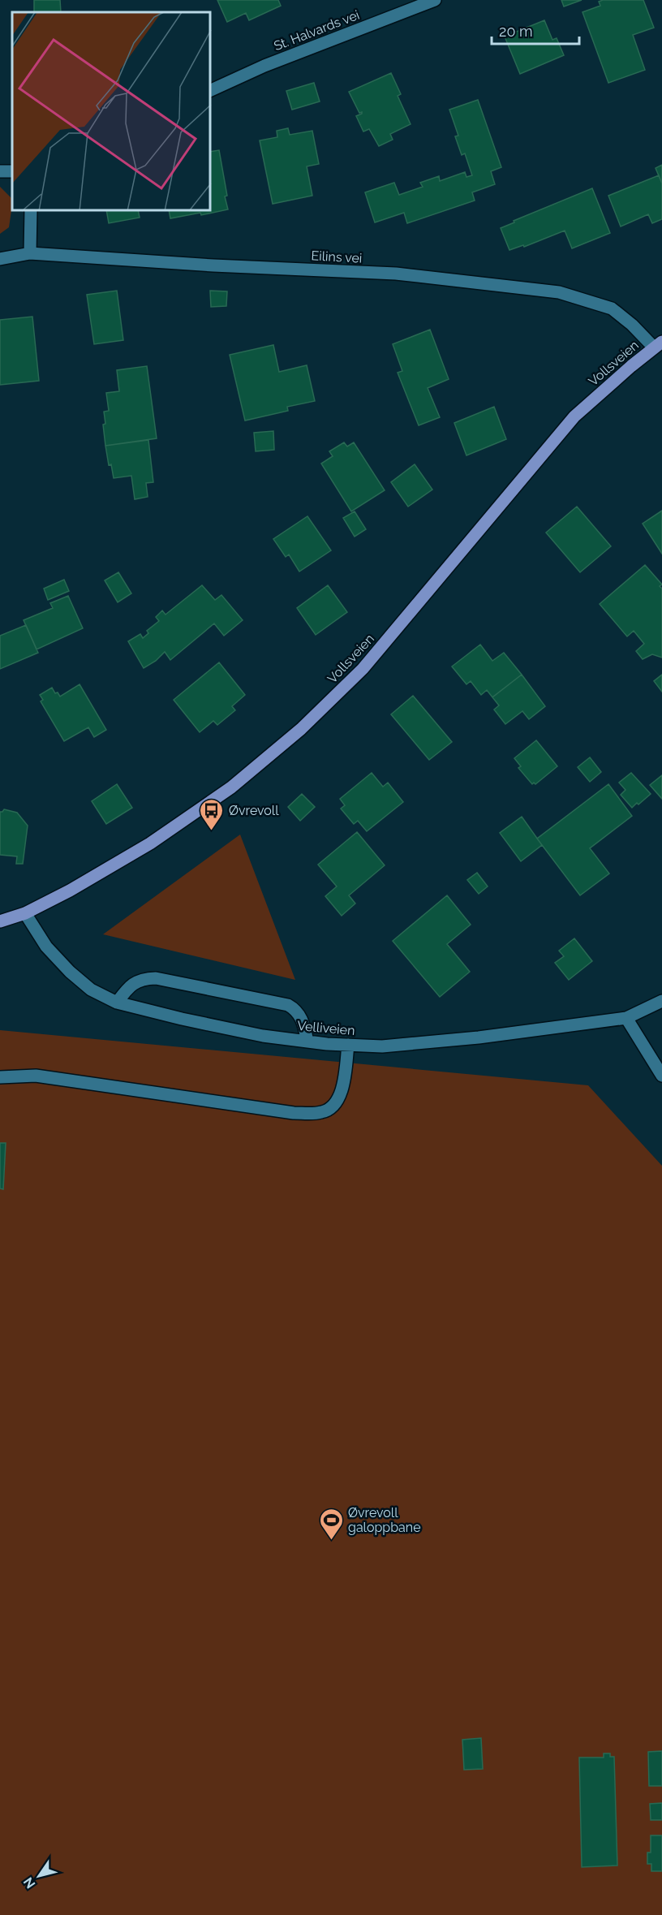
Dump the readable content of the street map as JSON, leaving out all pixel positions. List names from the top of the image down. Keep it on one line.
{"streets":{"main road":["Vollsveien"],"street":["St. Halvards vei","Eilins vei","Velliveien"]},"crossings":[["Eilins vei","Vollsveien"],["Vollsveien","Velliveien"]],"places":{"bus stop":["Øvrevoll"],"sports":["Øvrevoll galoppbane"]},"scale_bar":"20 m","north":"bottom left"}
